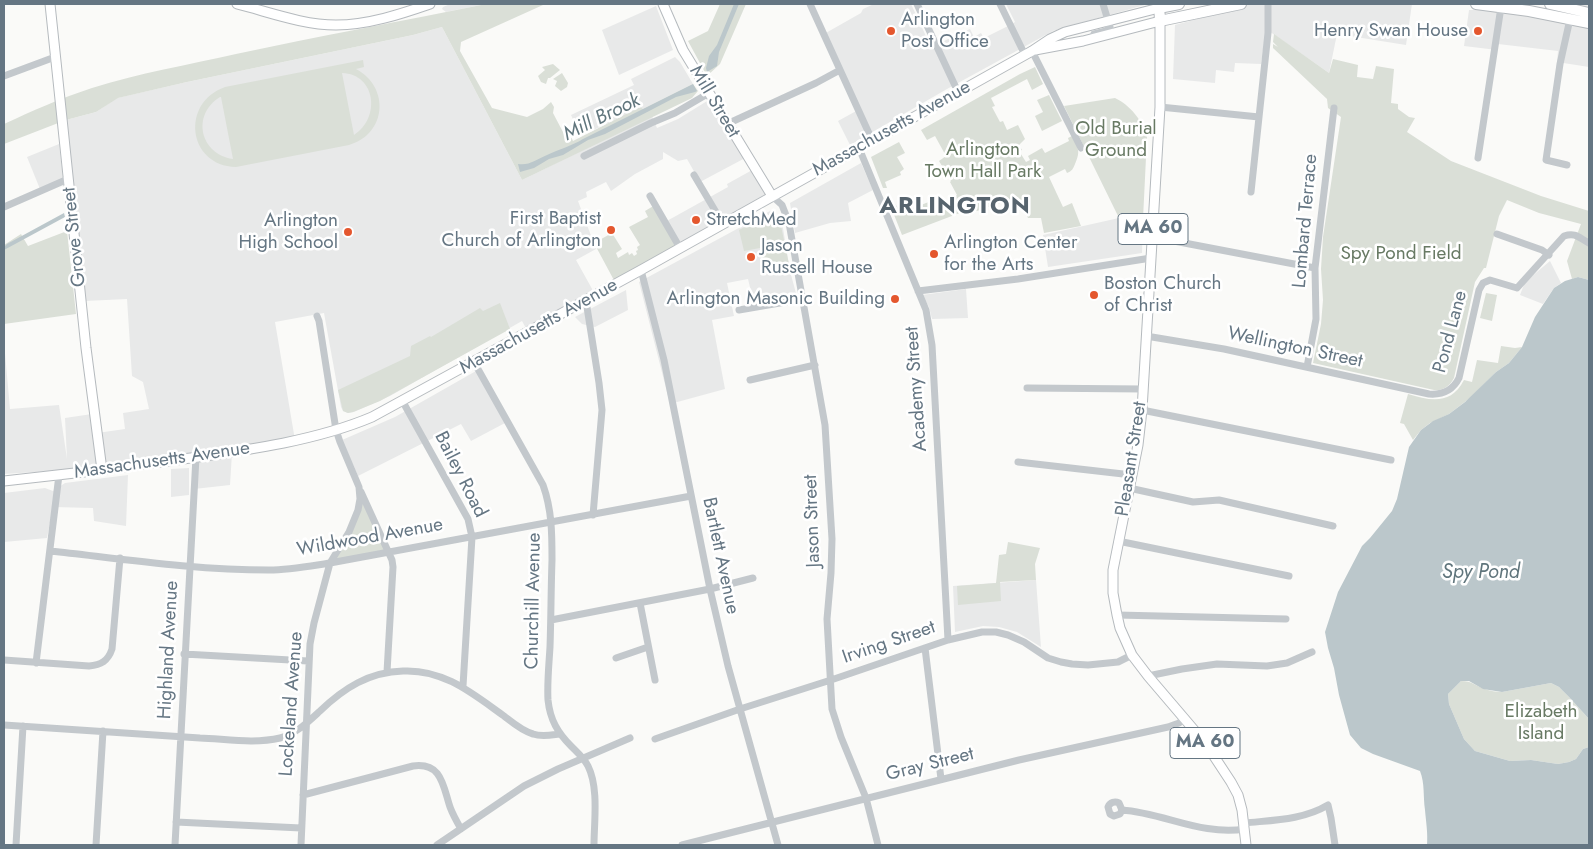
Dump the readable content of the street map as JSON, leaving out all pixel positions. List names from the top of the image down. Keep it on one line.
{"streets":{"highway":["Massachusetts Avenue"],"main road":["Mill Street","MA 60","Grove Street","Pleasant Street"],"street":["Lombard Terrace","Pond Lane","Wellington Street","Academy Street","Bailey Road","Jason Street","Wildwood Avenue","Bartlett Avenue","Churchill Avenue","Irving Street","Highland Avenue","Lockeland Avenue","Gray Street"]},"crossings":[["Mill Street","Massachusetts Avenue"],["Mill Street","Jason Street"],["Massachusetts Avenue","Grove Street"],["Massachusetts Avenue","Academy Street"],["Massachusetts Avenue","Pleasant Street"],["Massachusetts Avenue","Bailey Road"],["Massachusetts Avenue","Jason Street"],["Massachusetts Avenue","Bartlett Avenue"],["Massachusetts Avenue","Churchill Avenue"],["Massachusetts Avenue","Highland Avenue"],["Massachusetts Avenue","Lockeland Avenue"],["Lombard Terrace","Wellington Street"],["Pond Lane","Wellington Street"],["Wellington Street","Pleasant Street"],["Academy Street","Irving Street"],["Pleasant Street","Irving Street"],["Pleasant Street","Gray Street"],["Bailey Road","Wildwood Avenue"],["Jason Street","Irving Street"],["Jason Street","Gray Street"],["Wildwood Avenue","Bartlett Avenue"],["Wildwood Avenue","Churchill Avenue"],["Wildwood Avenue","Highland Avenue"],["Wildwood Avenue","Lockeland Avenue"],["Bartlett Avenue","Irving Street"],["Bartlett Avenue","Gray Street"]],"districts":["ARLINGTON"],"water":["Mill Brook","Spy Pond"],"parks":["Old Burial Ground","Arlington Town Hall Park","Spy Pond Field","Elizabeth Island"],"places":["Arlington Post Office","Henry Swan House","StretchMed","First Baptist Church of Arlington","Arlington High School","Arlington Center for the Arts","Jason Russell House","Boston Church of Christ","Arlington Masonic Building"]}
